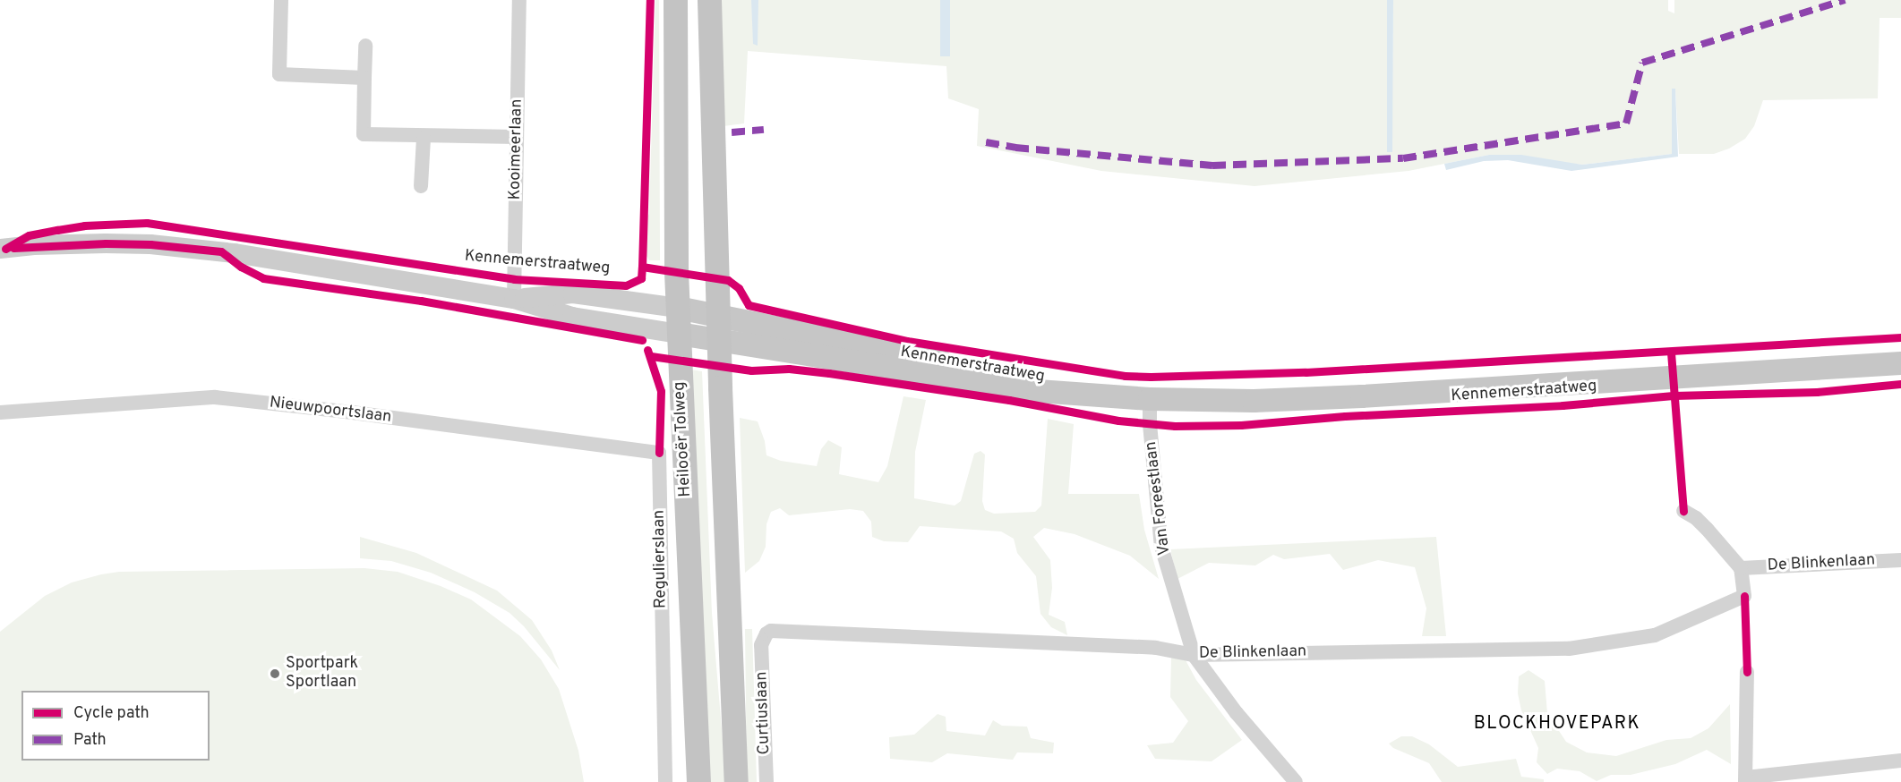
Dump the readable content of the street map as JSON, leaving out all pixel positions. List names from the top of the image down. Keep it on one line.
{"streets":{"highway":["Heilooër Tolweg"],"main road":["Kennemerstraatweg"],"street":["Kooimeerlaan","Nieuwpoortslaan","Van Foreestlaan","Regulierslaan","De Blinkenlaan","Curtiuslaan"]},"crossings":[["Kooimeerlaan","Kennemerstraatweg"],["Kennemerstraatweg","Heilooër Tolweg"],["Kennemerstraatweg","Van Foreestlaan"],["Nieuwpoortslaan","Regulierslaan"],["Van Foreestlaan","De Blinkenlaan"],["De Blinkenlaan","Curtiuslaan"]],"districts":["BLOCKHOVEPARK"],"places":["Sportpark Sportlaan"],"legend":["Cycle path","Path"]}
